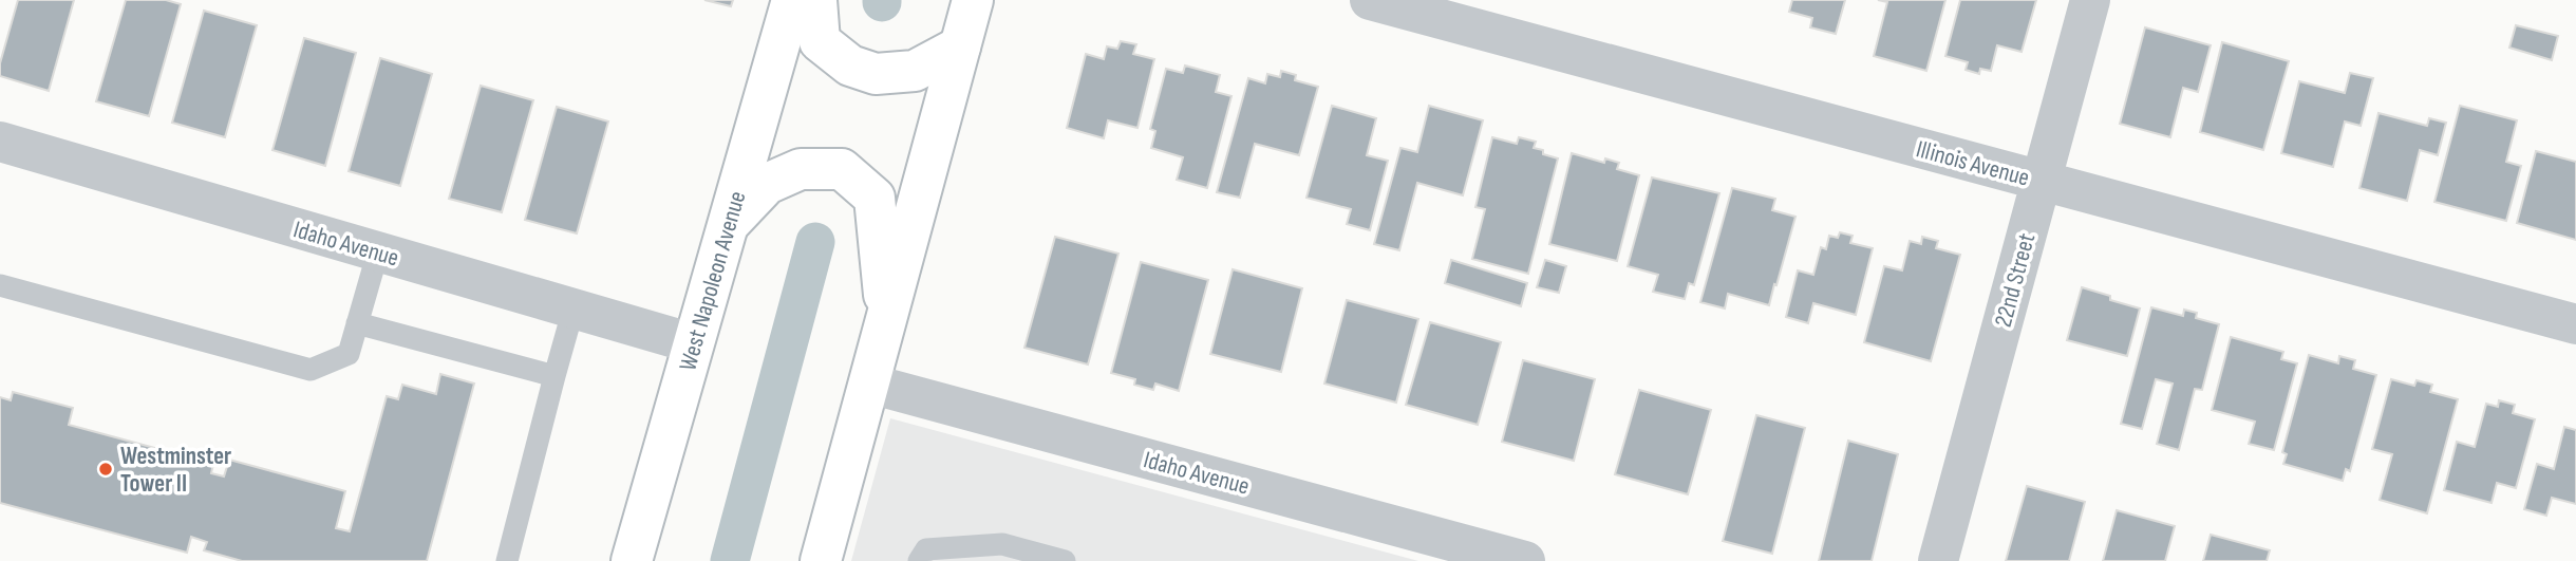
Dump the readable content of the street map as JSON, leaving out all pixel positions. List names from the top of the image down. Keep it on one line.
{"streets":{"main road":["West Napoleon Avenue"],"street":["Illinois Avenue","Idaho Avenue","22nd Street"]},"crossings":[["Illinois Avenue","22nd Street"],["Idaho Avenue","West Napoleon Avenue"]],"places":["Westminster Tower II"]}
